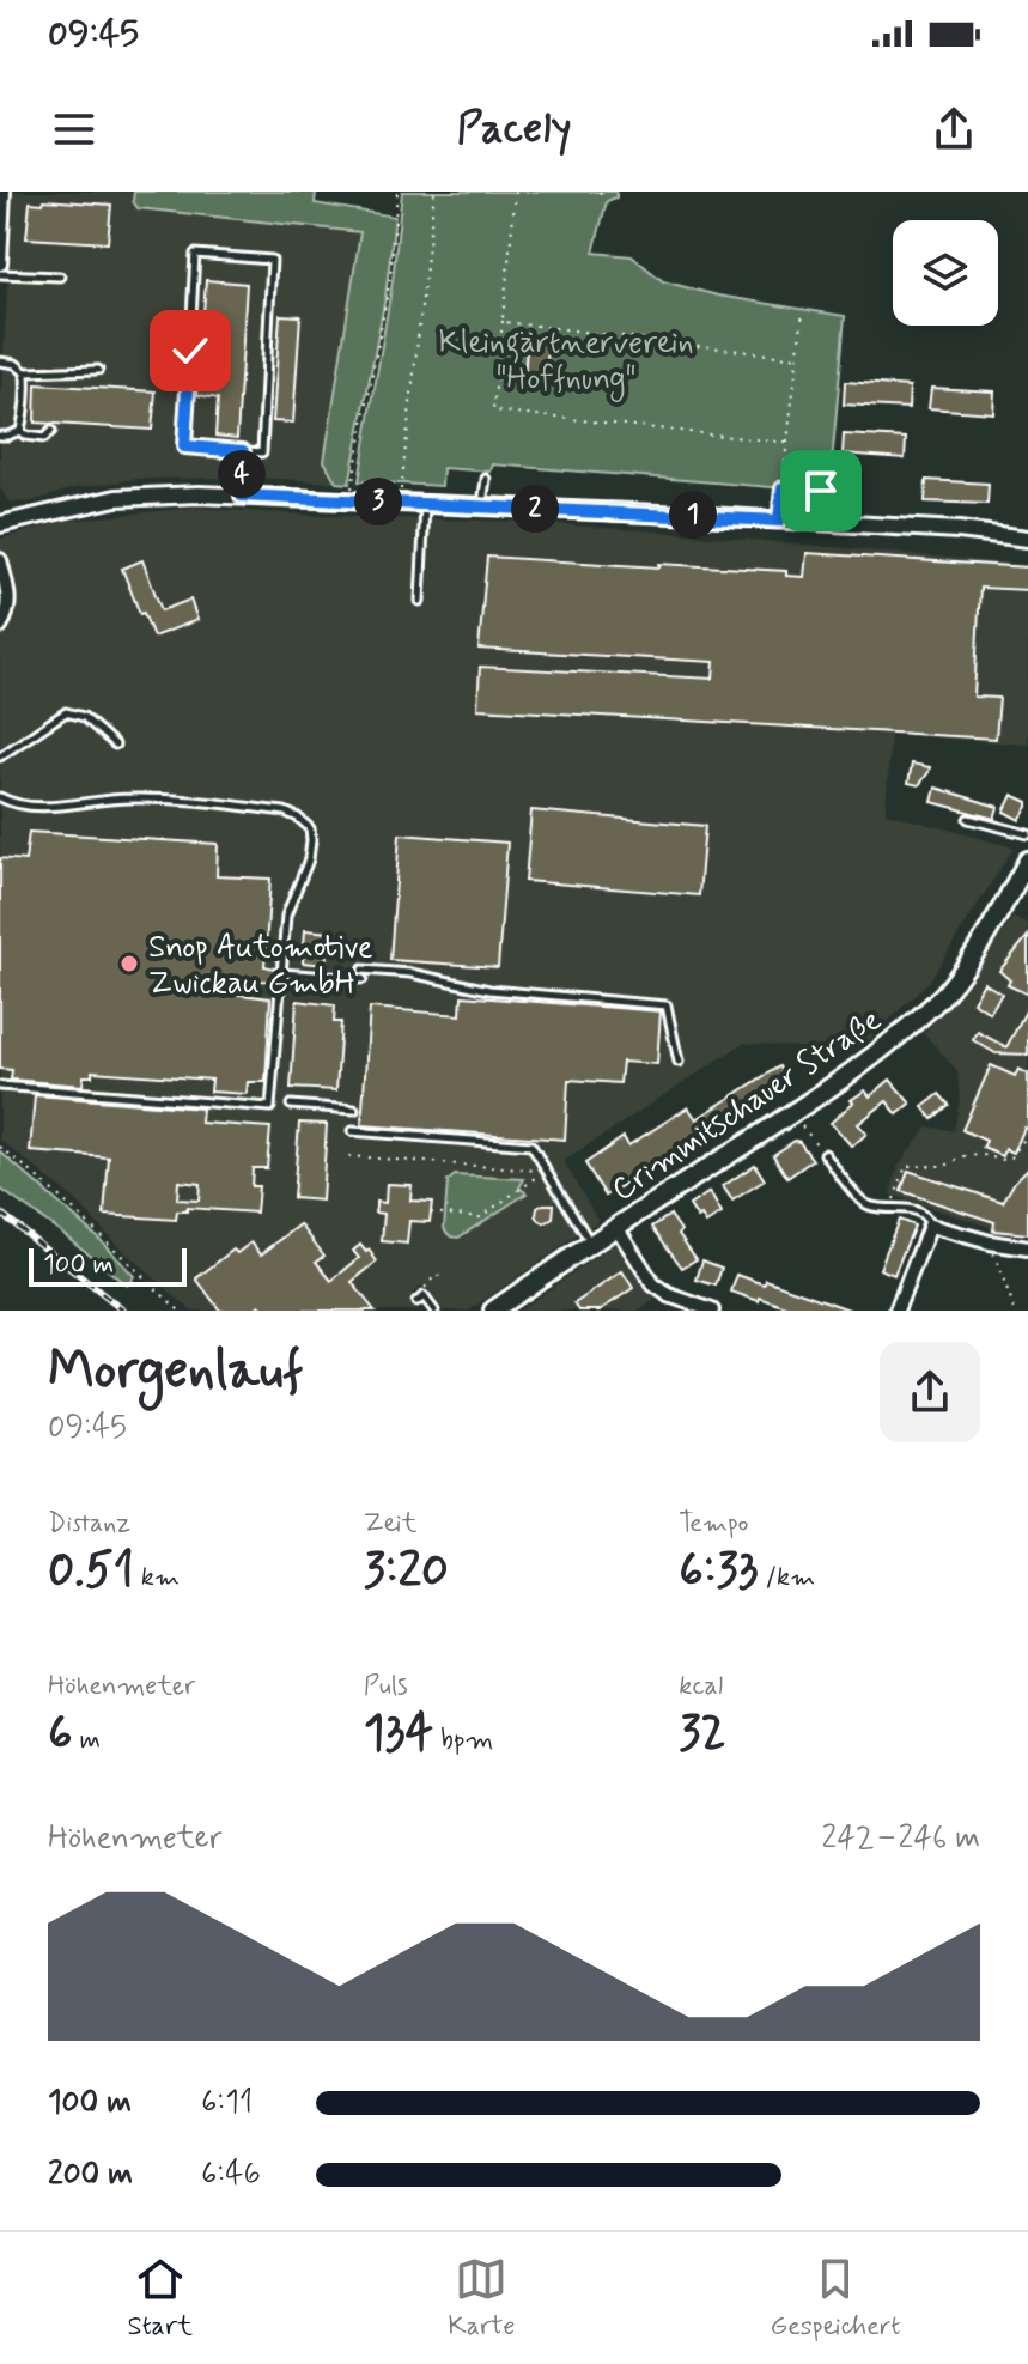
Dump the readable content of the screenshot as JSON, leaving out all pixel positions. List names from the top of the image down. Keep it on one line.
{"streets":{"main road":["Crimmitschauer Straße"]},"parks":["Kleingärtnerverein \"Hoffnung\""],"places":["Snop Automotive Zwickau GmbH"],"scale_bar":"100 m","page":{"status":"09:45","header":"Pacely","pins":["4","3","2","1"],"scale":"100 m","heading":["Morgenlauf","09:45"],"stats":[["Distanz","0.51 km"],["Zeit","3:20"],["Tempo","6:33 /km"],["Höhenmeter","6 m"],["Puls","134 bpm"],["kcal","32"]],"chart":["Höhenmeter","242–246 m"],"list":[{"name":"100 m","note":"6:11"},{"name":"200 m","note":"6:46"}],"tabs":["Start","Karte","Gespeichert"]}}
